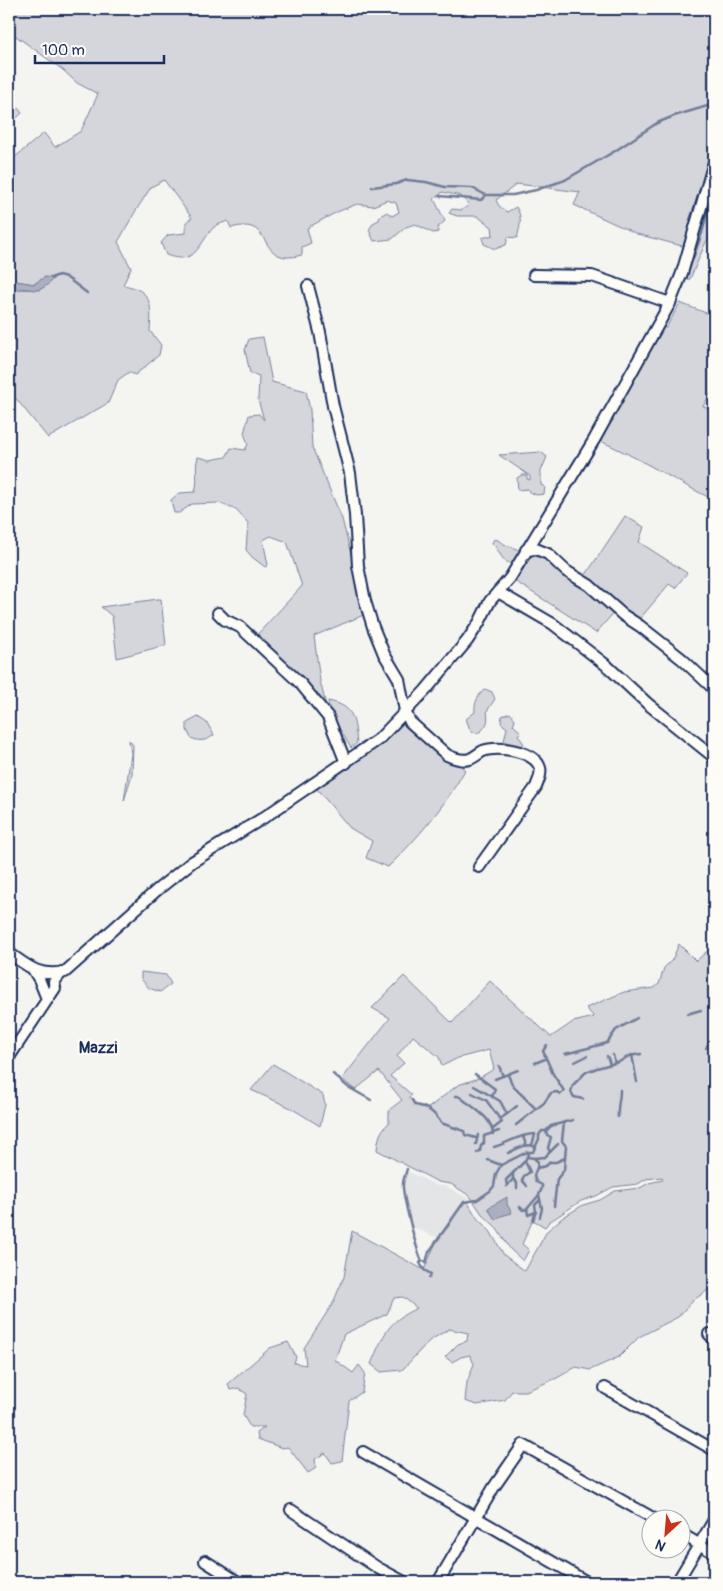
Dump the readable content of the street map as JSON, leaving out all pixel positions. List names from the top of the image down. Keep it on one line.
{"districts":["Mazzi"],"scale_bar":"100 m","north":"bottom left"}
